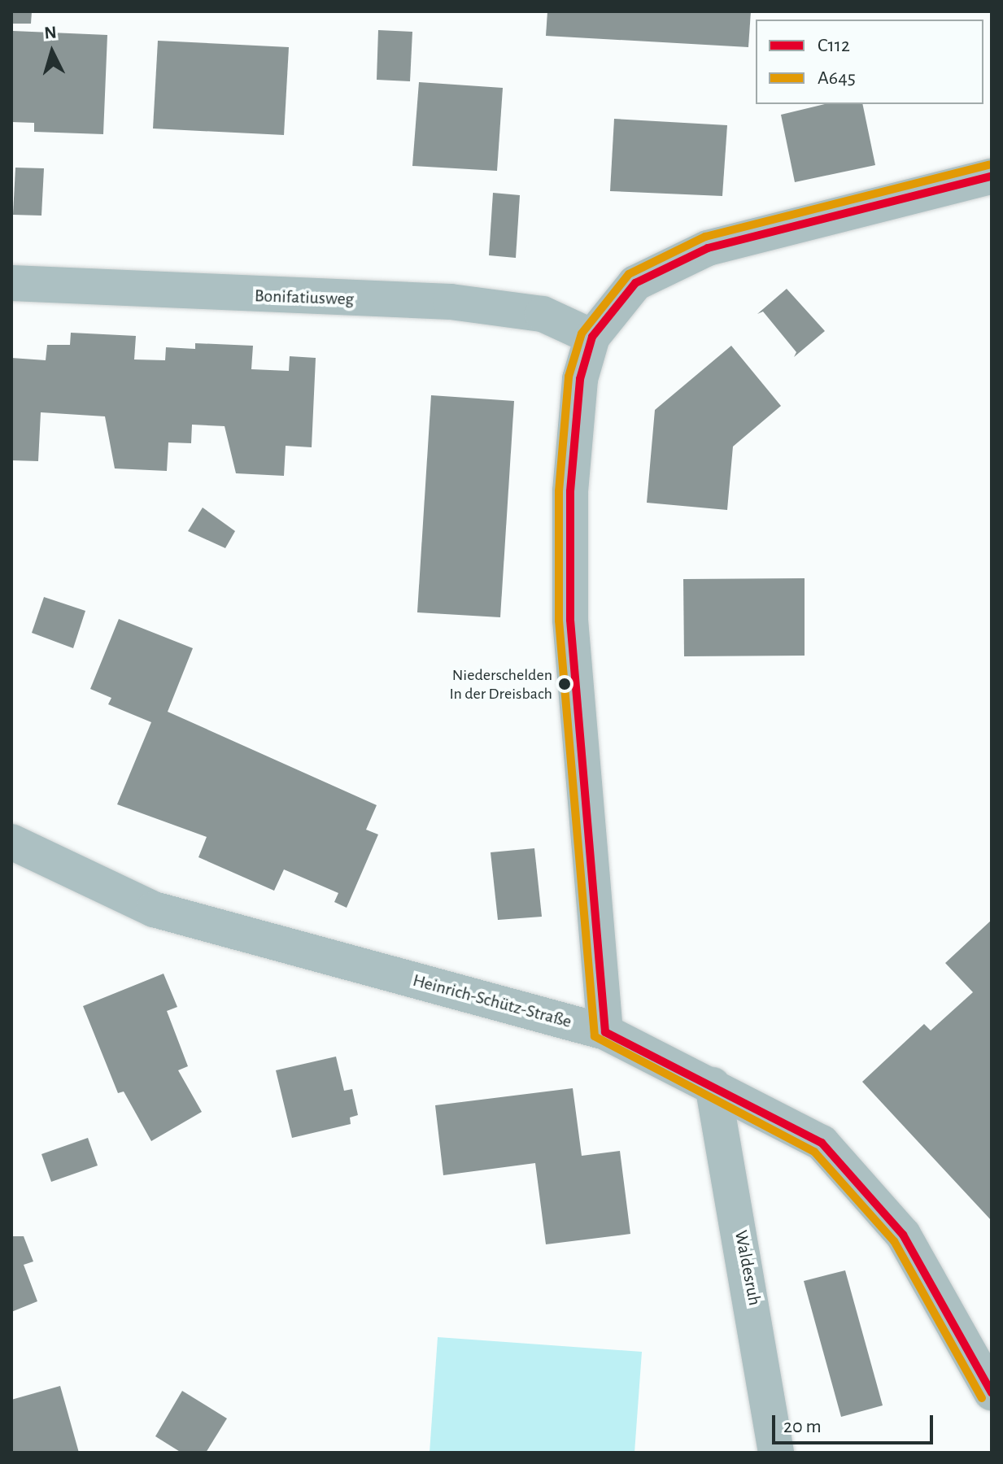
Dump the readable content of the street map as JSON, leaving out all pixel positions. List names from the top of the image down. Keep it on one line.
{"streets":{"street":["Bonifatiusweg","Heinrich-Schütz-Straße","Waldesruh"]},"crossings":[["Heinrich-Schütz-Straße","Waldesruh"]],"places":["Niederschelden In der Dreisbach"],"lines":["transit line A645","transit line C112"],"legend":["C112","A645"],"scale_bar":"20 m","north":"top"}
